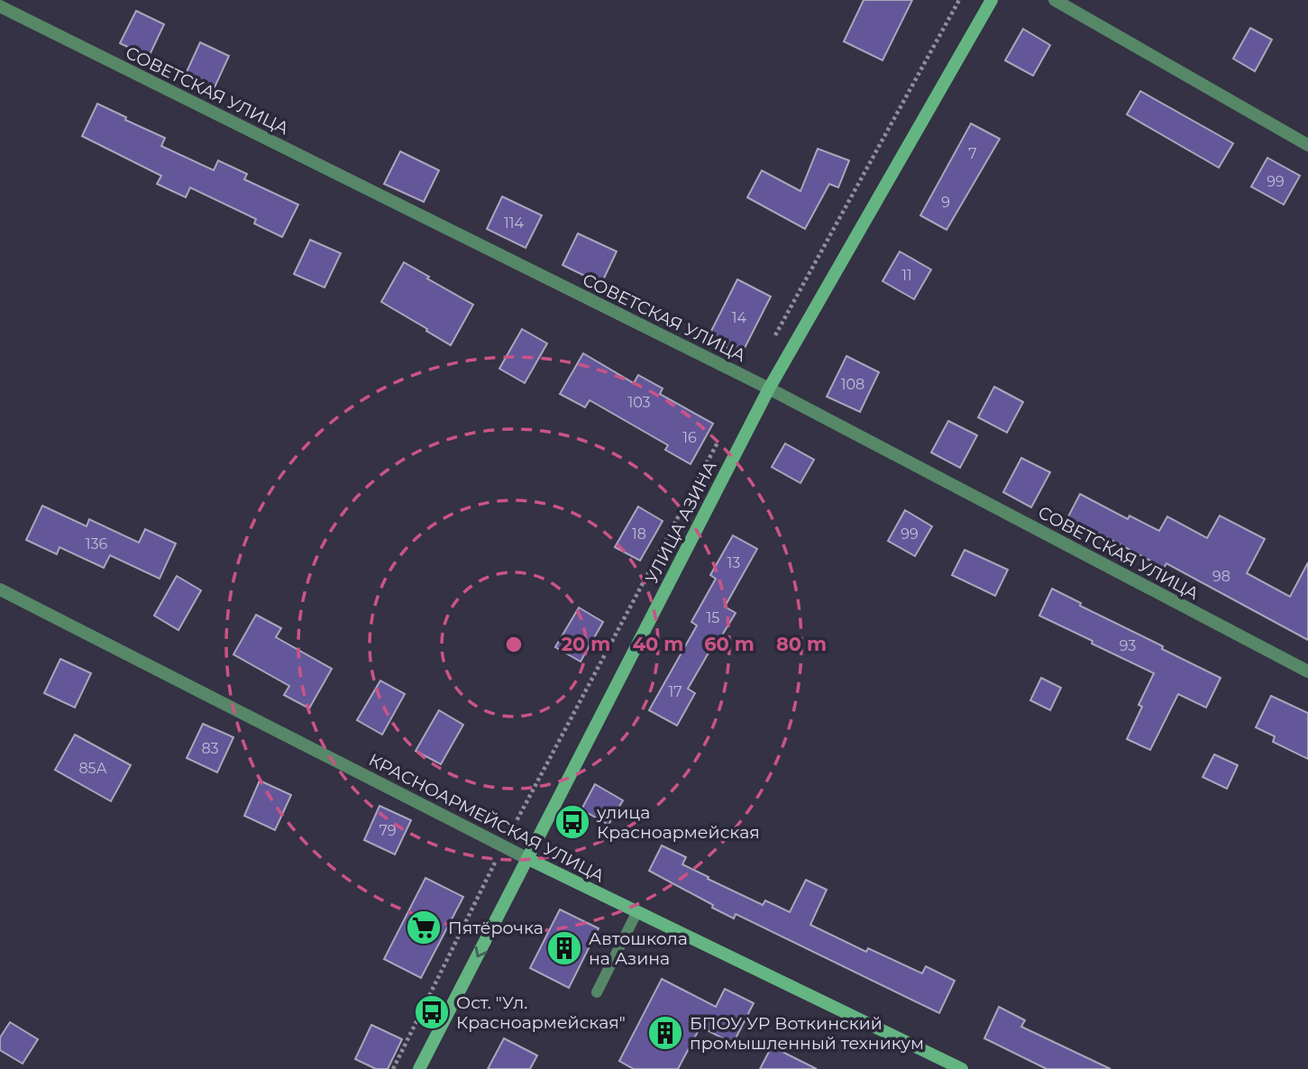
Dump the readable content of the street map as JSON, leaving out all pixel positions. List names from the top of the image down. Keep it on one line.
{"streets":{"main road":["УЛИЦА АЗИНА","КРАСНОАРМЕЙСКАЯ УЛИЦА"],"street":["СОВЕТСКАЯ УЛИЦА"]},"crossings":[["СОВЕТСКАЯ УЛИЦА","УЛИЦА АЗИНА"],["УЛИЦА АЗИНА","КРАСНОАРМЕЙСКАЯ УЛИЦА"]],"places":{"bus stop":["улица Красноармейская","Ост. \"Ул. Красноармейская\""],"supermarket":["Пятёрочка"],"building":["Автошкола на Азина","БПОУ УР Воткинский промышленный техникум"]},"house_numbers":["7","99","9","114","11","14","108","103","16","18","99","136","13","98","15","93","17","83","85А","79"],"rings":["20 m","40 m","60 m","80 m"]}
